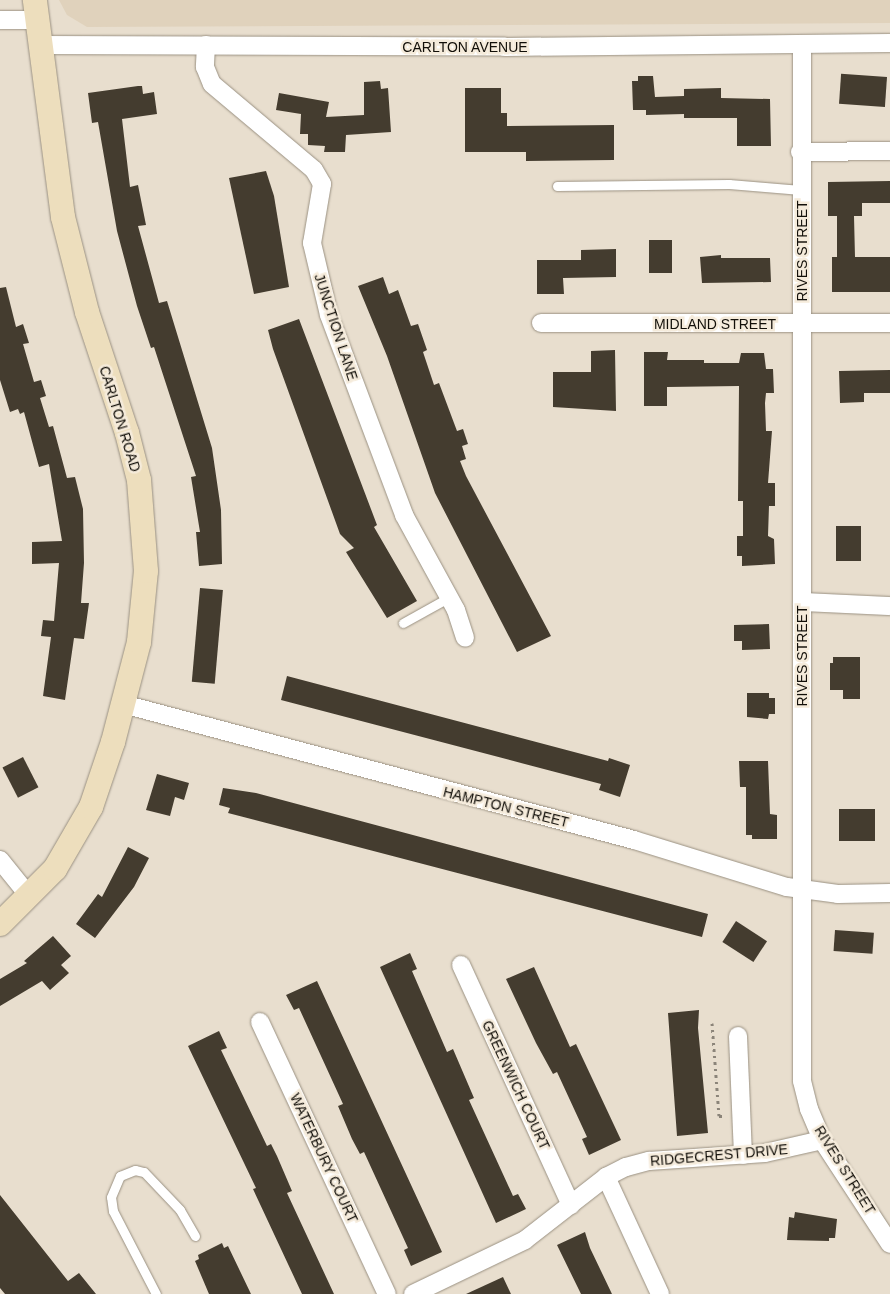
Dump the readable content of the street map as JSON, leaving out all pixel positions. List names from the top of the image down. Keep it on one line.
{"streets":{"main road":["CARLTON ROAD"],"street":["CARLTON AVENUE","RIVES STREET","MIDLAND STREET","JUNCTION LANE","HAMPTON STREET","GREENWICH COURT","RIDGECREST DRIVE","WATERBURY COURT"]},"crossings":[["CARLTON AVENUE","RIVES STREET"],["CARLTON AVENUE","JUNCTION LANE"],["CARLTON AVENUE","CARLTON ROAD"],["RIVES STREET","MIDLAND STREET"],["RIVES STREET","HAMPTON STREET"],["RIVES STREET","RIDGECREST DRIVE"],["CARLTON ROAD","HAMPTON STREET"],["GREENWICH COURT","RIDGECREST DRIVE"]]}
